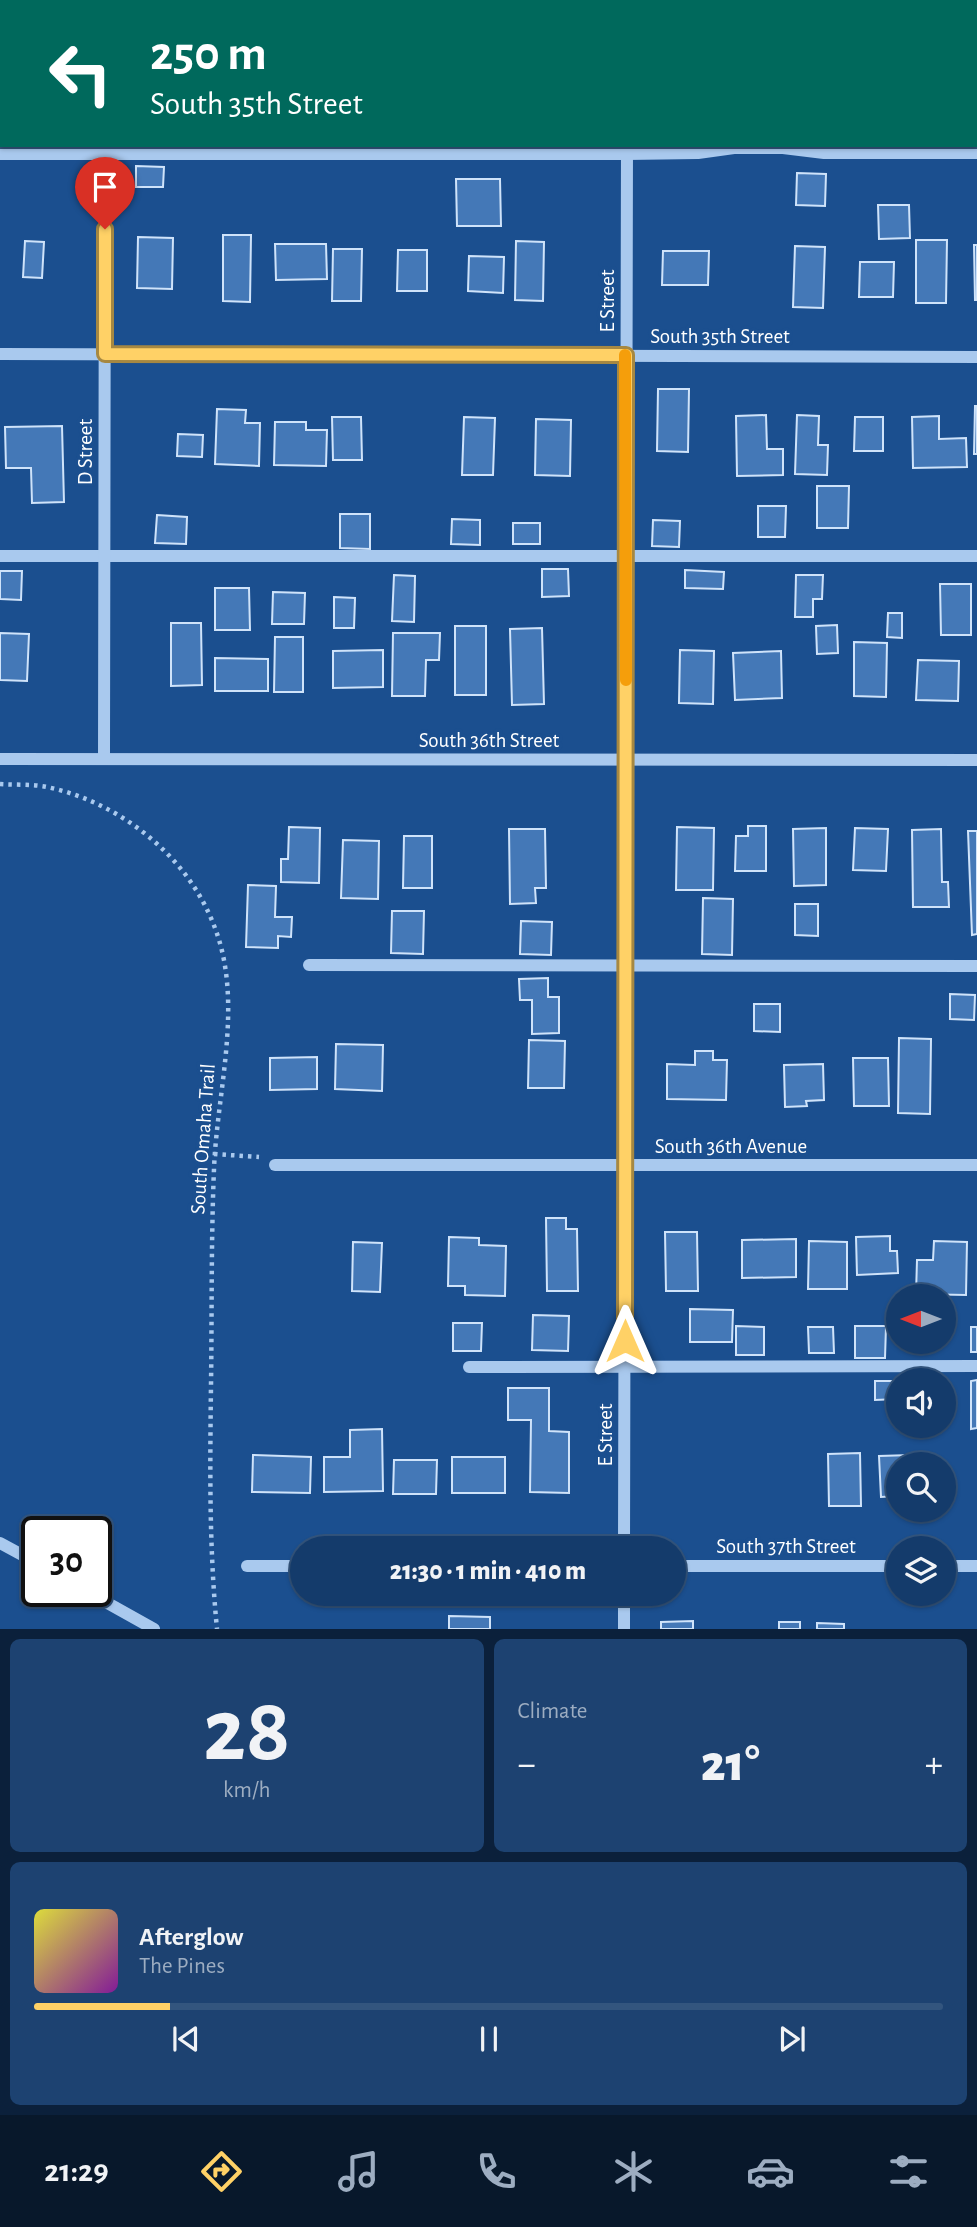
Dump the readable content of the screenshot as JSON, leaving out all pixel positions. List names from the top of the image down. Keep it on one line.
{"streets":{"street":["E Street","South 35th Street","D Street","South 36th Street","South 36th Avenue","South 37th Street"],"path":["South Omaha Trail"]},"crossings":[["E Street","South 35th Street"],["E Street","South 36th Street"],["E Street","South 36th Avenue"],["South 35th Street","D Street"],["D Street","South 36th Street"]],"north":"left","page":{"turn":["250 m","South 35th Street"],"limit":"30","trip":"21:30 · 1 min · 410 m","tile":[["28","km/h"],"Climate"],"heat":["−","21°","+"],"song":["Afterglow","The Pines"],"tabs":"21:29"}}
